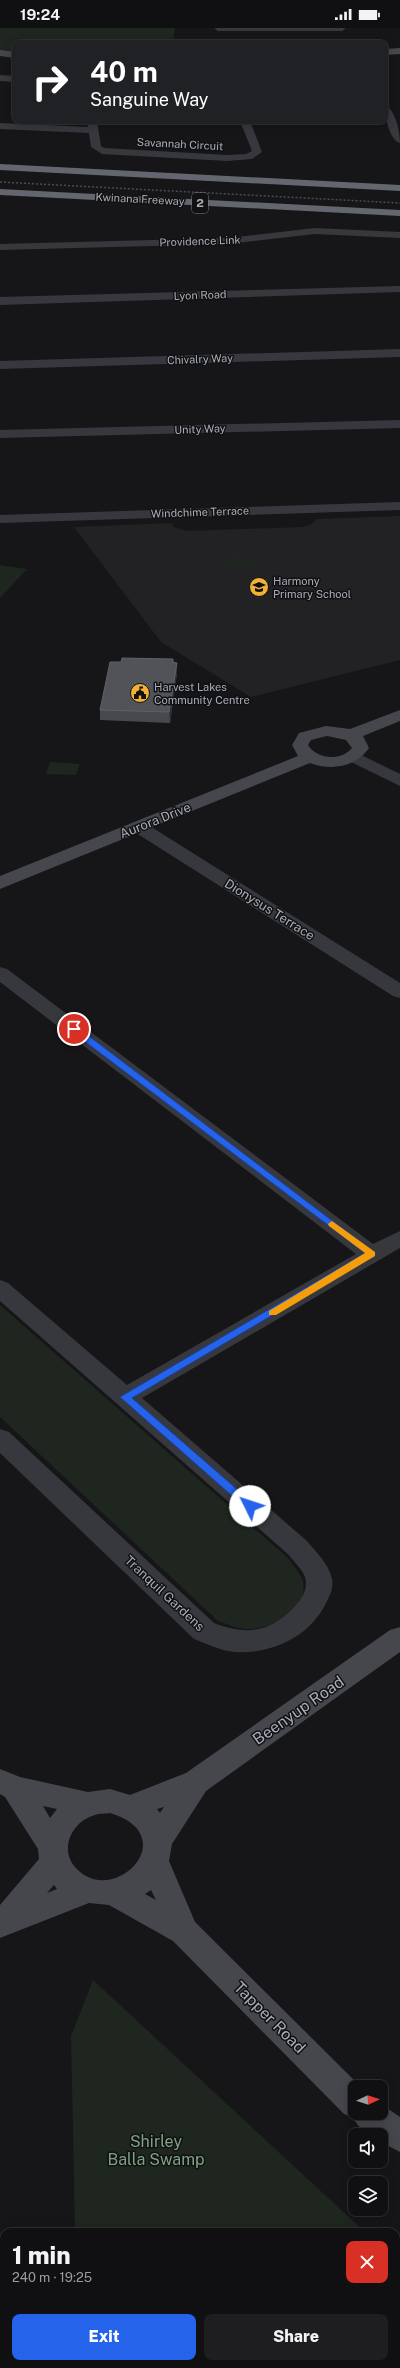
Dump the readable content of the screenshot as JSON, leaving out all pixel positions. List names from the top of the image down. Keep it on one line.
{"streets":{"highway":["Kwinana Freeway","2"],"street":["Savannah Circuit","Providence Link","Lyon Road","Chivalry Way","Unity Way","Windchime Terrace","Aurora Drive","Dionysus Terrace","Tranquil Gardens","Beenyup Road","Tapper Road"]},"crossings":[["Aurora Drive","Dionysus Terrace"],["Beenyup Road","Tapper Road"]],"parks":["Shirley Balla Swamp"],"places":{"school or university":["Harmony Primary School"],"public building":["Harvest Lakes Community Centre"]},"north":"right","page":{"status":"19:24","turn":["40 m","Sanguine Way"],"heading":["1 min","240 m · 19:25"],"buttons":["Exit","Share"]}}
